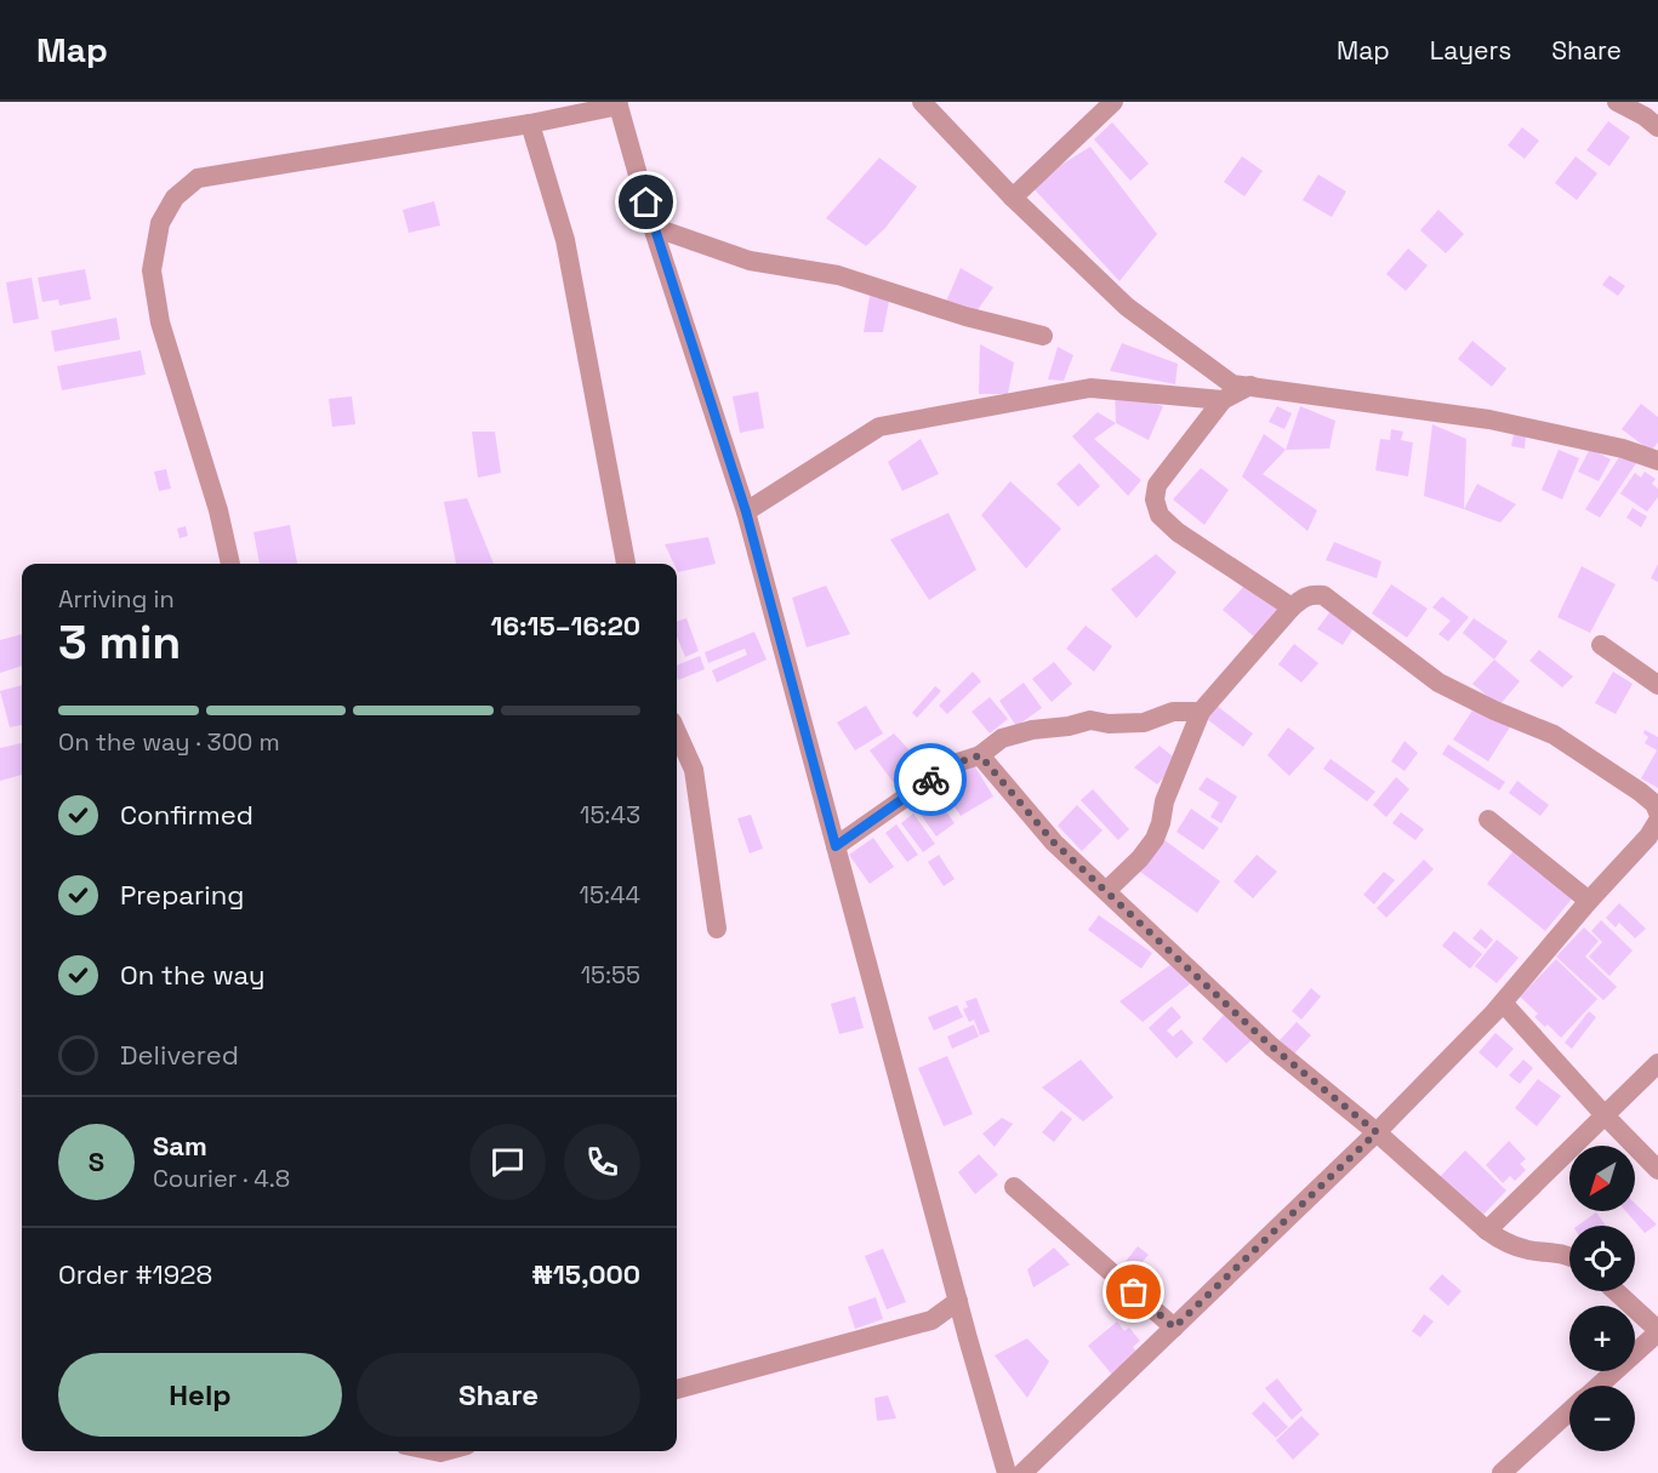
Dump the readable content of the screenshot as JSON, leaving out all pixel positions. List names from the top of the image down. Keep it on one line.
{"north":"bottom left","page":{"header":"Map","nav":["Map","Layers","Share"],"heading":["3 min","Arriving in","16:15–16:20"],"panel":["Sam","Courier · 4.8","Order #1928","₦15,000"],"bar":"On the way · 300 m","list":[["Confirmed","15:43"],["Preparing","15:44"],["On the way","15:55"],"Delivered"],"round":"S","map_buttons":["+","−"],"buttons":["Help","Share"]}}
